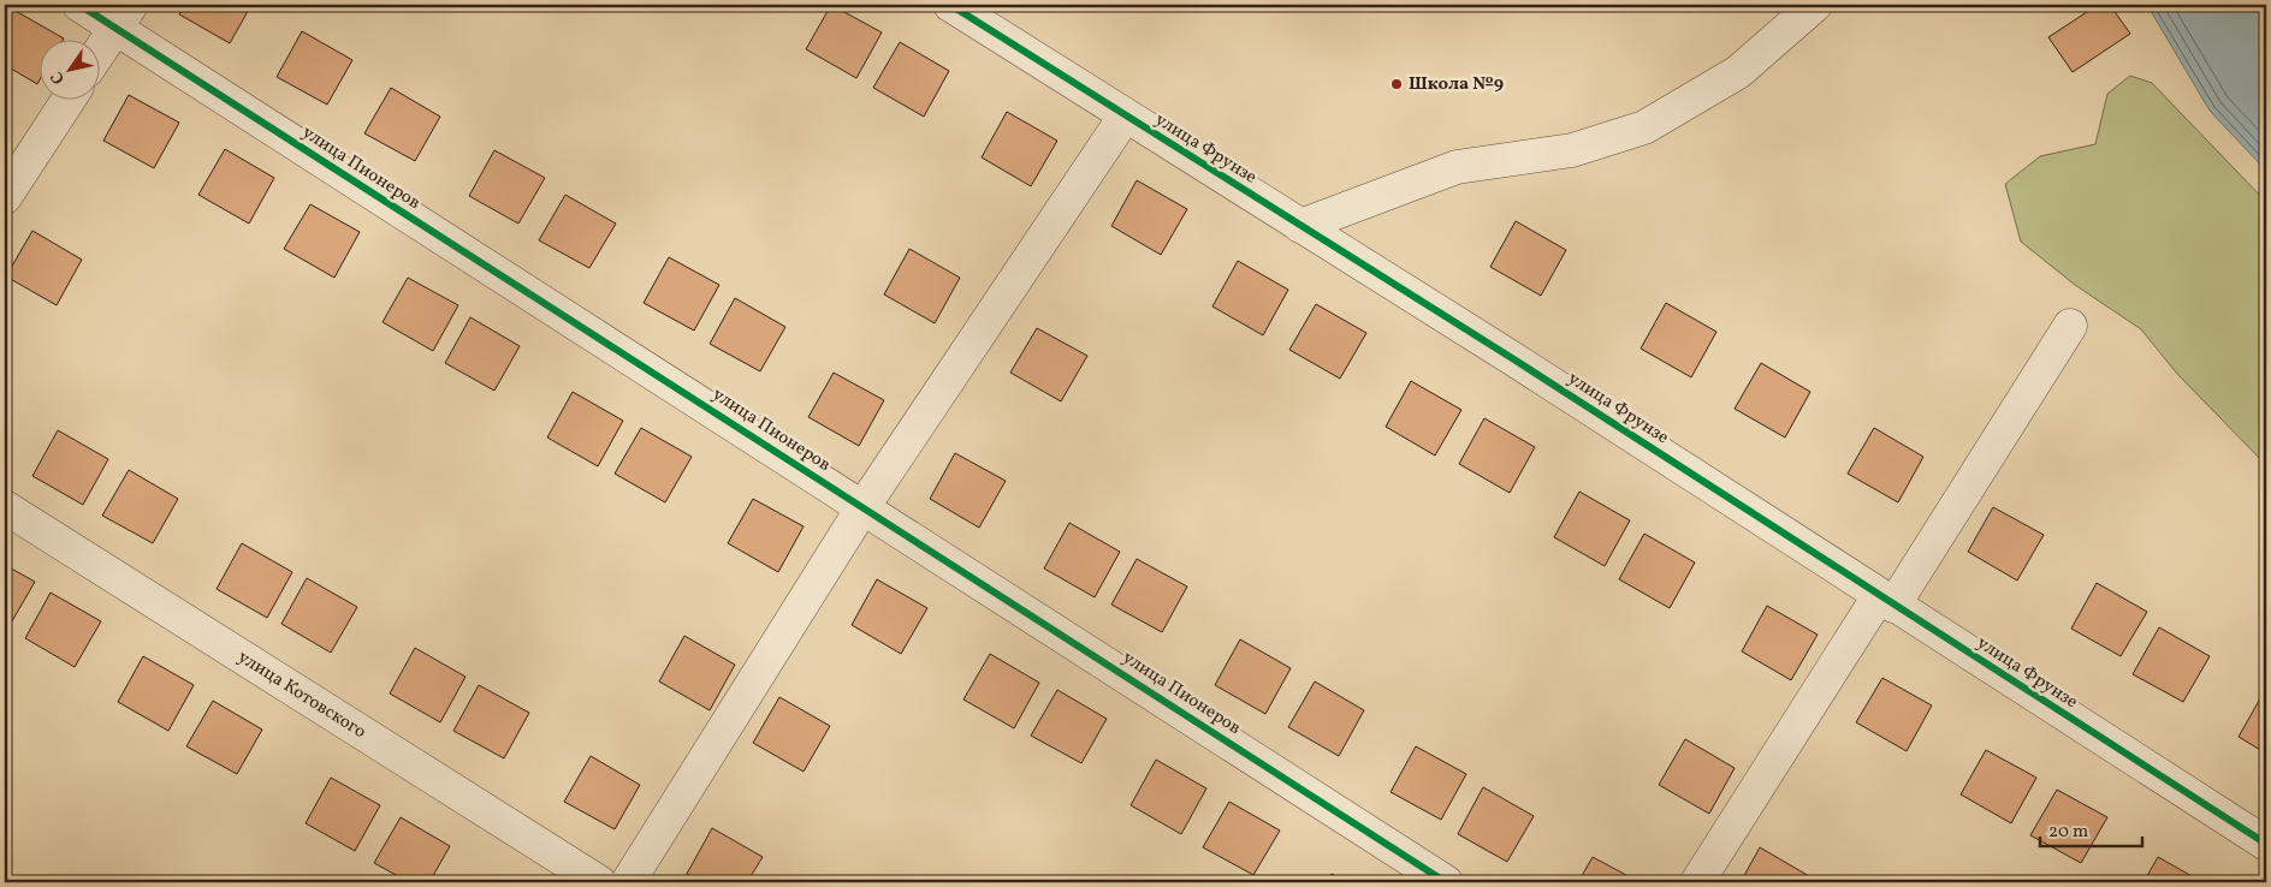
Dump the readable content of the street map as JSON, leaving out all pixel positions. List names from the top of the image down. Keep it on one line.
{"streets":{"street":["улица Фрунзе","улица Пионеров","улица Котовского"]},"places":["Школа №9"],"scale_bar":"20 m","north":"bottom left"}
